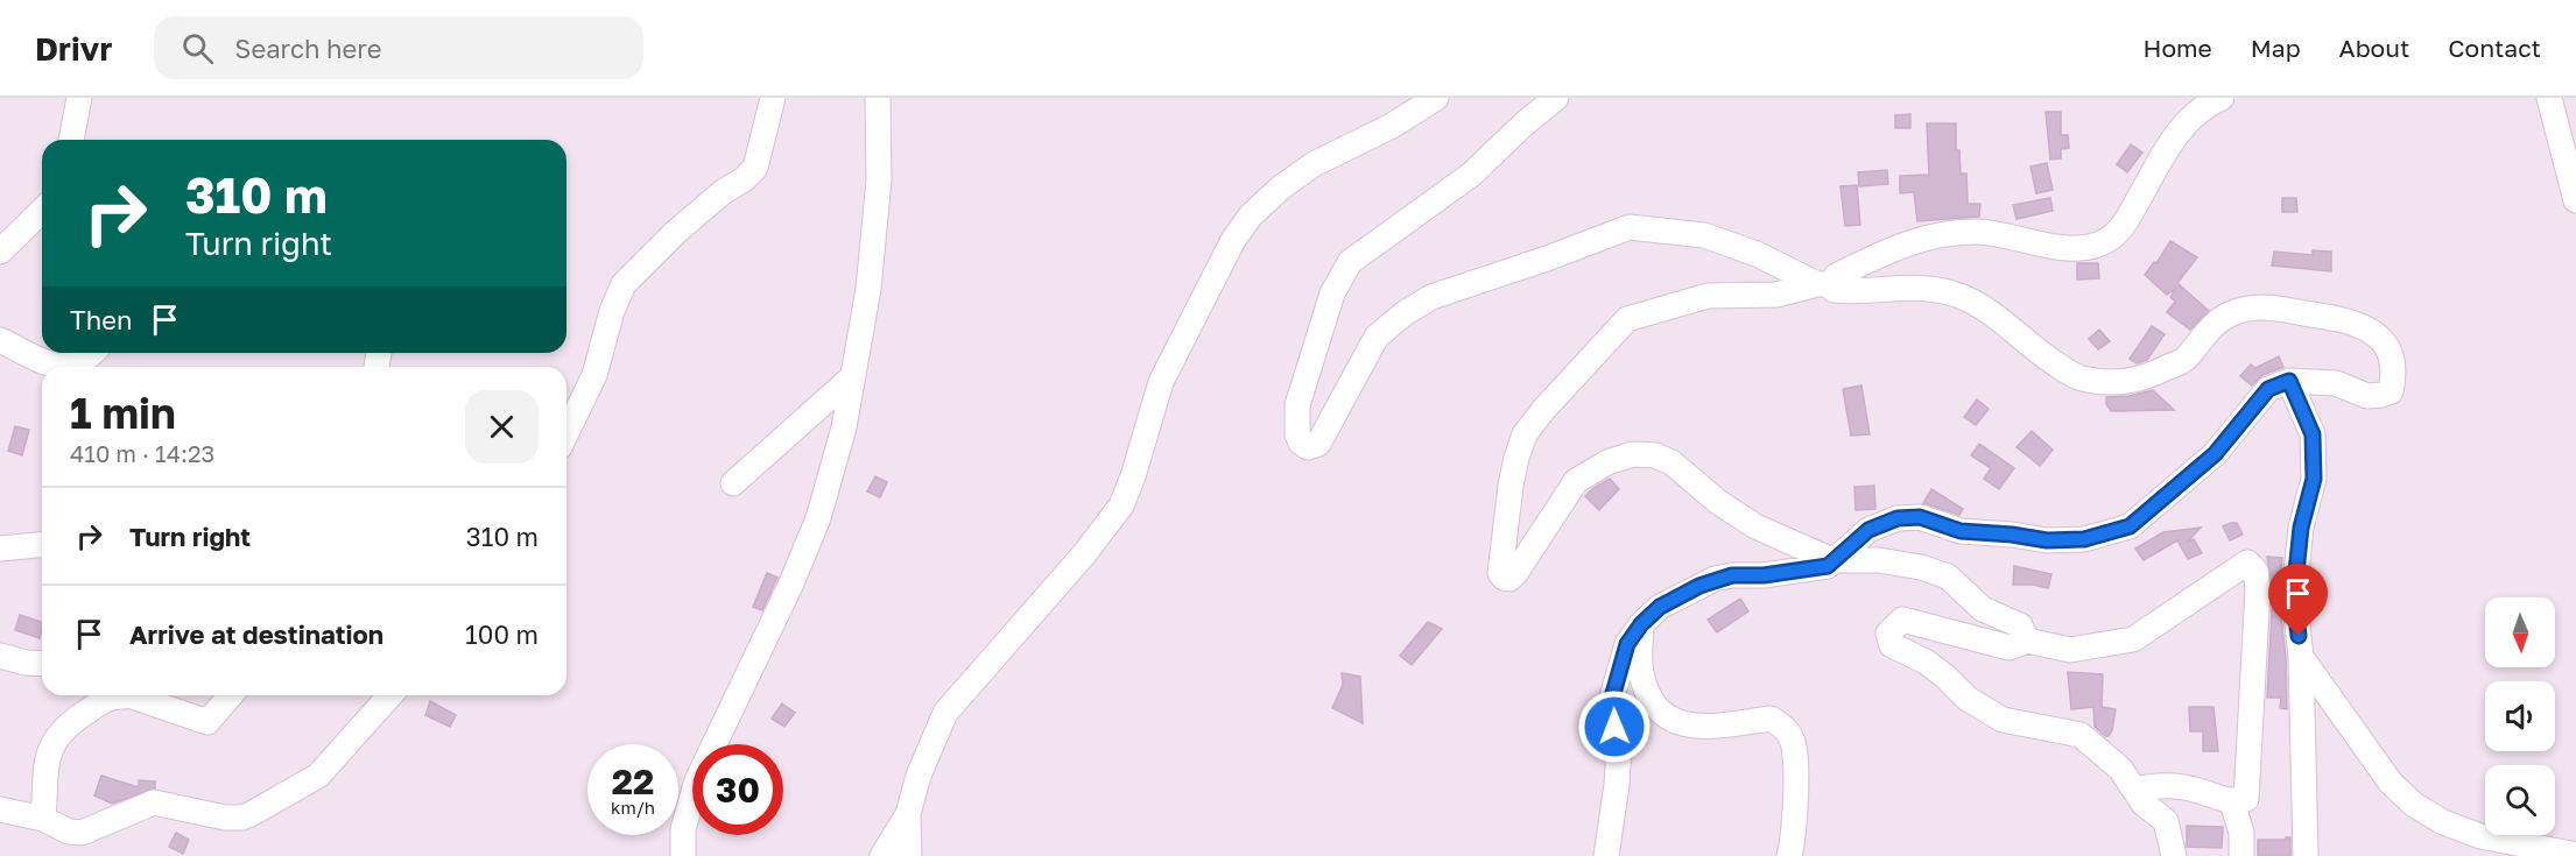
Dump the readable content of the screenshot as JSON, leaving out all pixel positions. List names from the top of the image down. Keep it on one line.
{"north":"bottom","page":{"header":"Drivr","search":"Search here","nav":["Home","Map","About","Contact"],"turn":["310 m","Turn right"],"then":"Then","heading":["1 min","410 m · 14:23"],"list":[{"name":"Turn right","value":"310 m"},{"name":"Arrive at destination","value":"100 m"}],"speed":"22 km/h","limit":"30"}}
